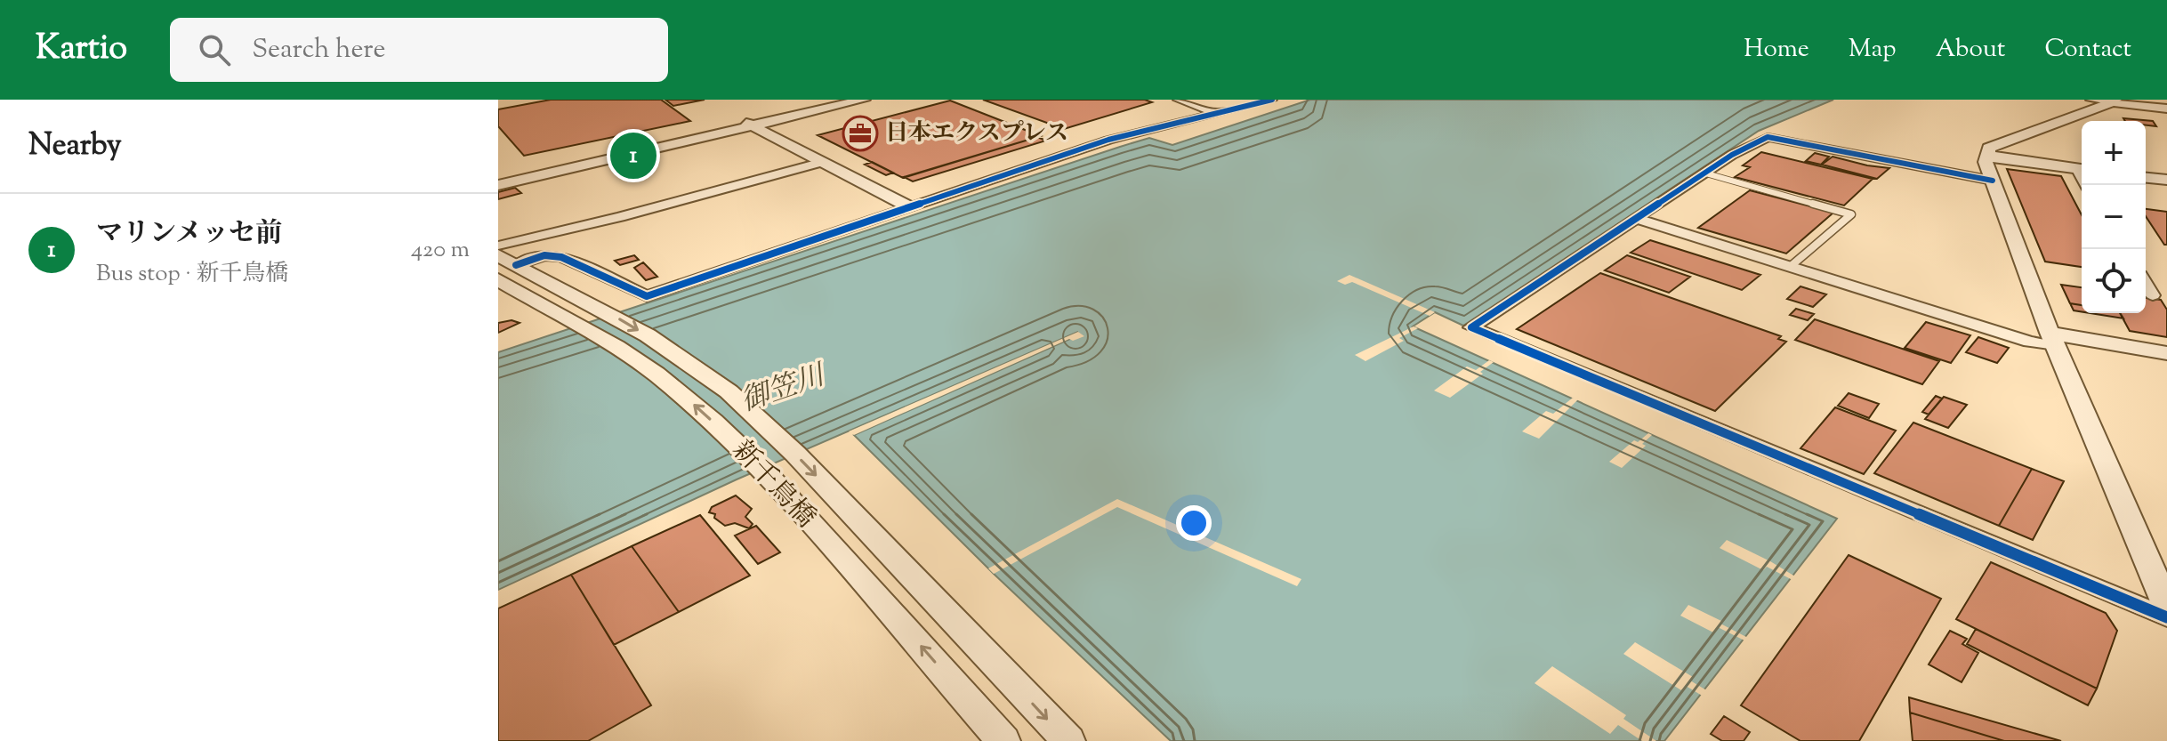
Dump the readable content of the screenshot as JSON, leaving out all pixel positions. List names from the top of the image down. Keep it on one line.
{"streets":{"street":["新千鳥橋"]},"water":["御笠川"],"places":{"office":["日本エクスプレス"]},"page":{"header":"Kartio","search":"Search here","nav":["Home","Map","About","Contact"],"heading":"Nearby","map_buttons":["+","−"],"pins":"1","list":[{"mark":"1","name":"マリンメッセ前","note":"Bus stop · 新千鳥橋","value":"420 m"}]}}
